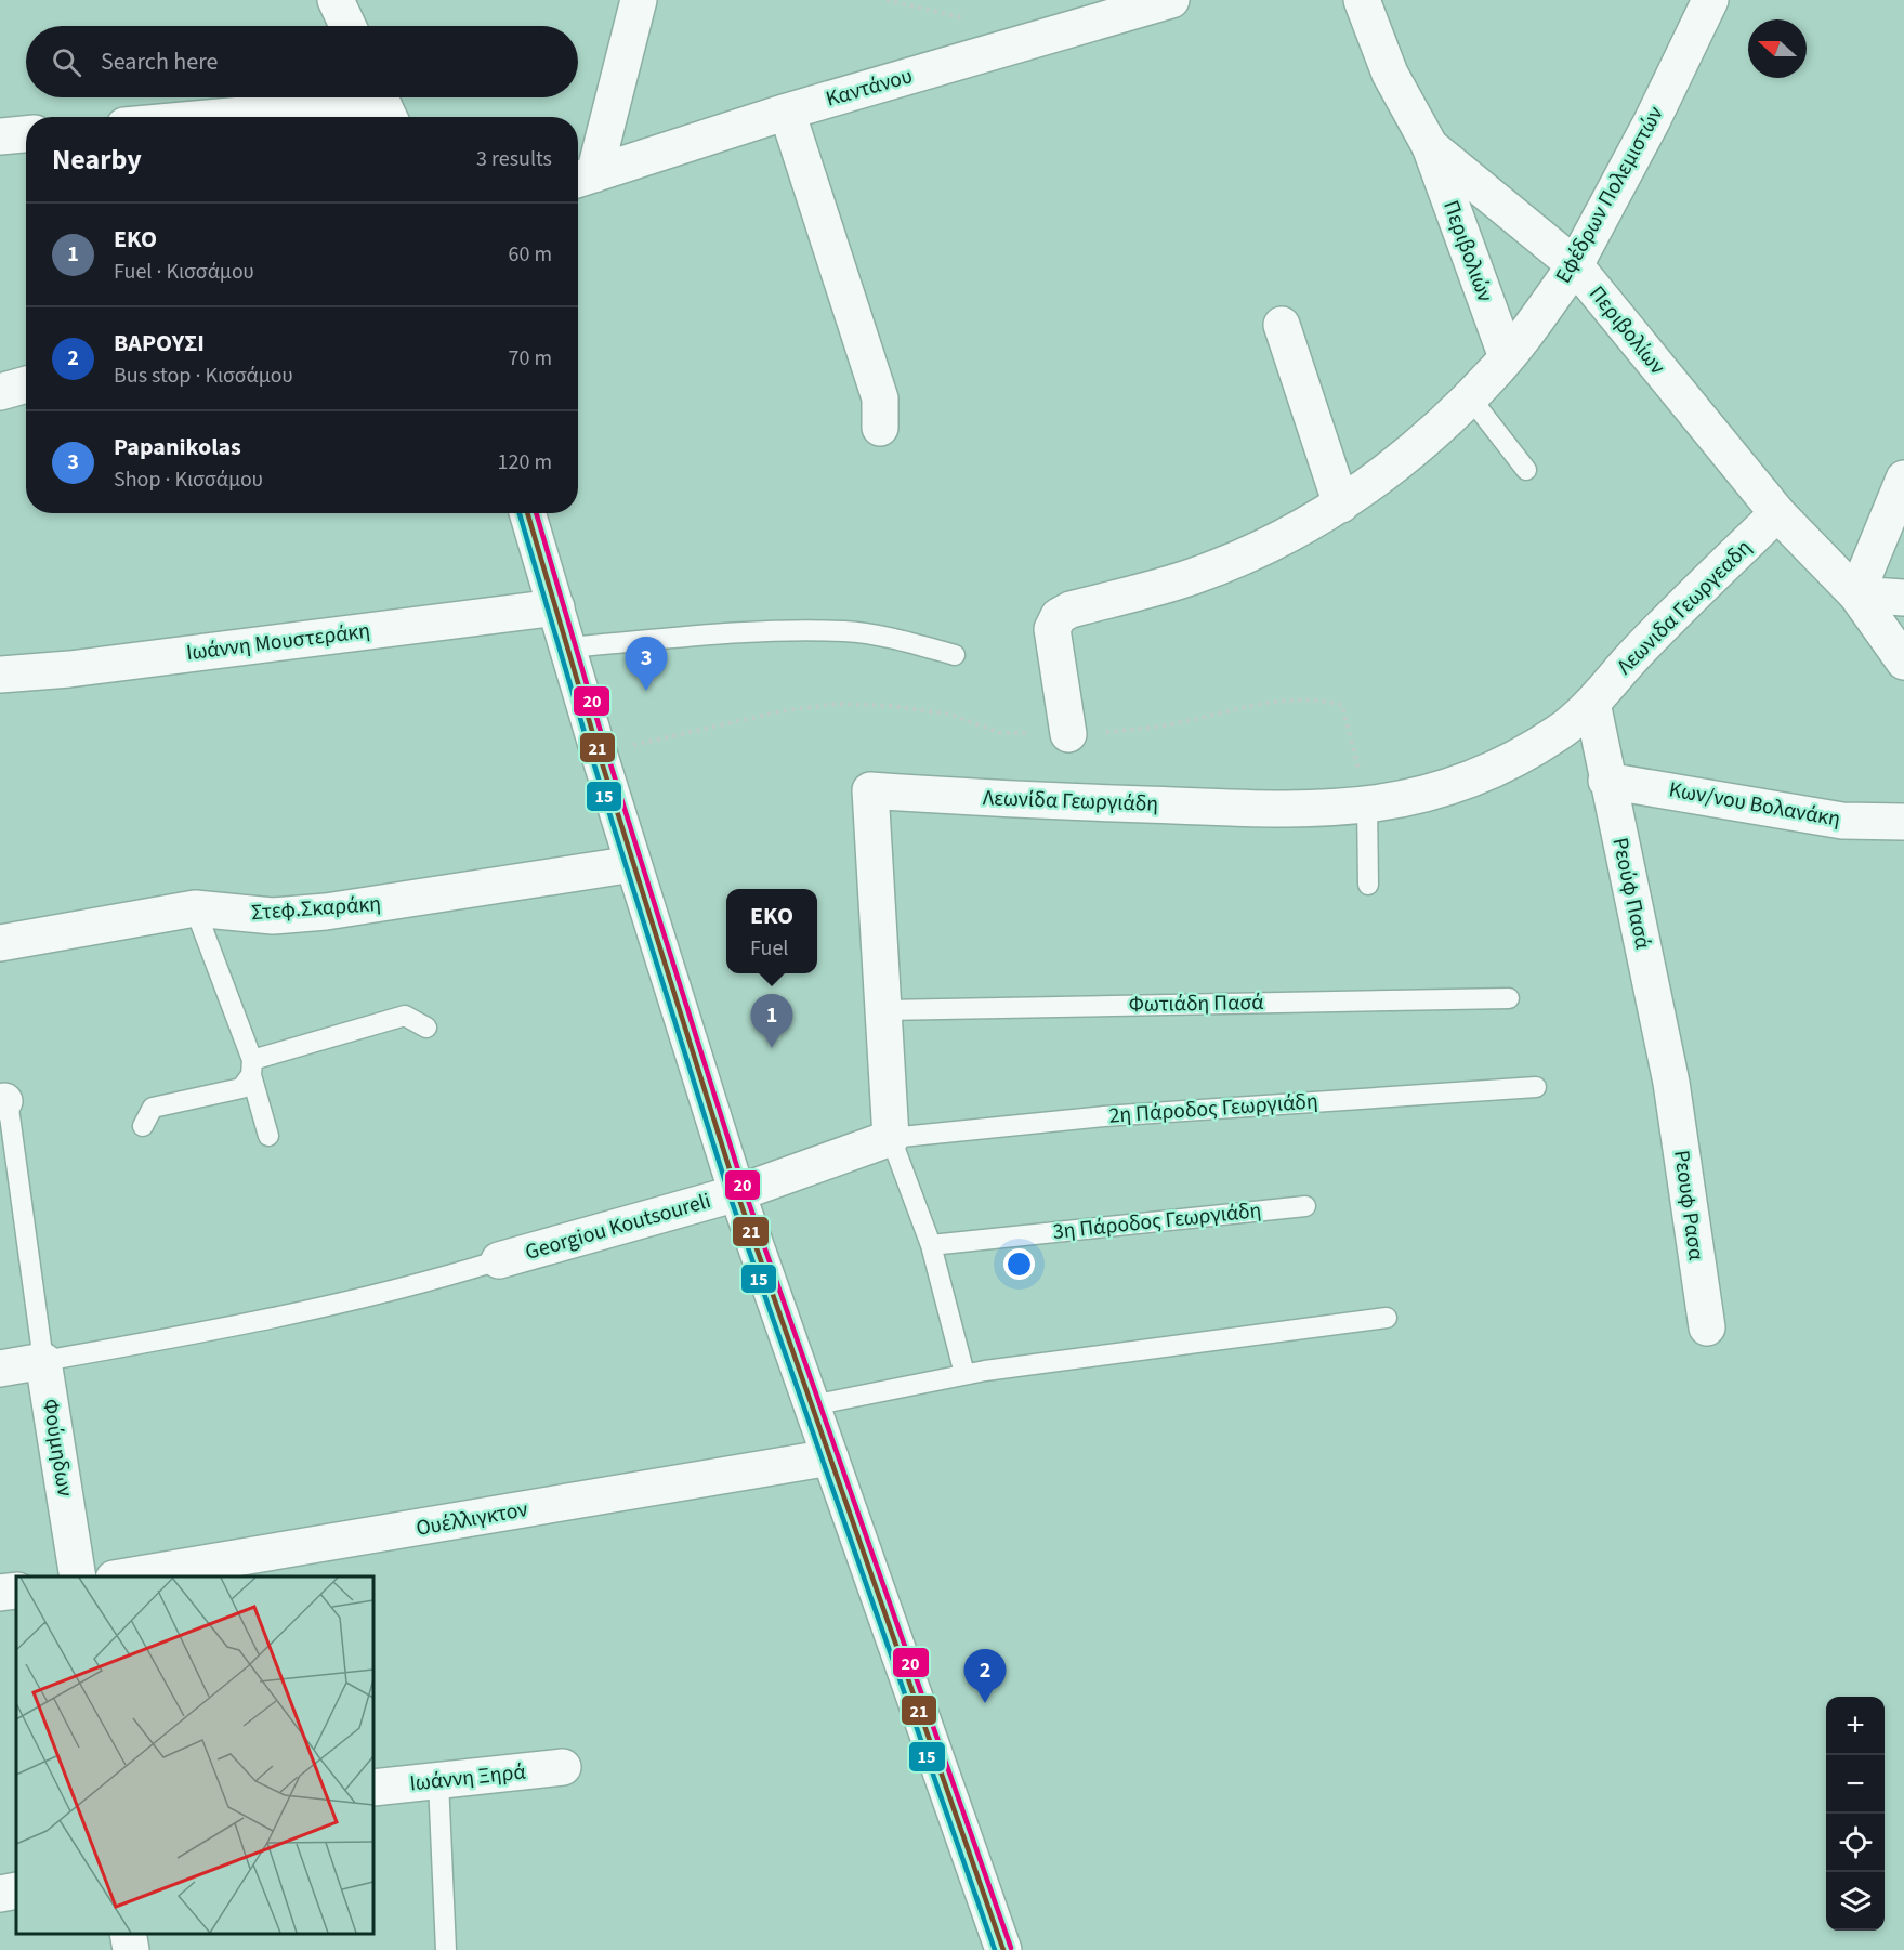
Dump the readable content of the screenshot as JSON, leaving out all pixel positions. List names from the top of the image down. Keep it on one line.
{"streets":{"street":["Καντάνου","Εφέδρων Πολεμιστών","Περιβολιών","Περιβολίων","Λεωνιδα Γεωργεαδη","Ιωάννη Μουστεράκη","Λεωνίδα Γεωργιάδη","Κων/νου Βολανάκη","Ρεούφ Πασά","Στεφ.Σκαράκη","Ρεουφ Ρασα","Georgiou Koutsoureli","Φούμηδων","Ουέλλιγκτον","Ιωάννη Ξηρά"],"lane":["Φωτιάδη Πασά","2η Πάροδος Γεωργιάδη","3η Πάροδος Γεωργιάδη"]},"crossings":[["Εφέδρων Πολεμιστών","Περιβολιών"],["Εφέδρων Πολεμιστών","Περιβολίων"],["Περιβολιών","Περιβολίων"],["Περιβολίων","Λεωνιδα Γεωργεαδη"],["Λεωνιδα Γεωργεαδη","Λεωνίδα Γεωργιάδη"],["Λεωνιδα Γεωργεαδη","Ρεούφ Πασά"],["Λεωνίδα Γεωργιάδη","Ρεούφ Πασά"],["Λεωνίδα Γεωργιάδη","Φωτιάδη Πασά"],["Λεωνίδα Γεωργιάδη","2η Πάροδος Γεωργιάδη"],["Λεωνίδα Γεωργιάδη","3η Πάροδος Γεωργιάδη"],["Κων/νου Βολανάκη","Ρεούφ Πασά"],["Ρεούφ Πασά","Ρεουφ Ρασα"]],"lines":["transit line 21","transit line 15","transit line 20"],"north":"left","page":{"search":"Search here","heading":["Nearby","3 results"],"list":[{"mark":"1","name":"EKO","note":"Fuel · Κισσάμου","value":"60 m"},{"mark":"2","name":"ΒΑΡΟΥΣΙ","note":"Bus stop · Κισσάμου","value":"70 m"},{"mark":"3","name":"Papanikolas","note":"Shop · Κισσάμου","value":"120 m"}],"pins":["3","1","2"],"popup":["EKO","Fuel"],"map_buttons":["+","−"]}}
